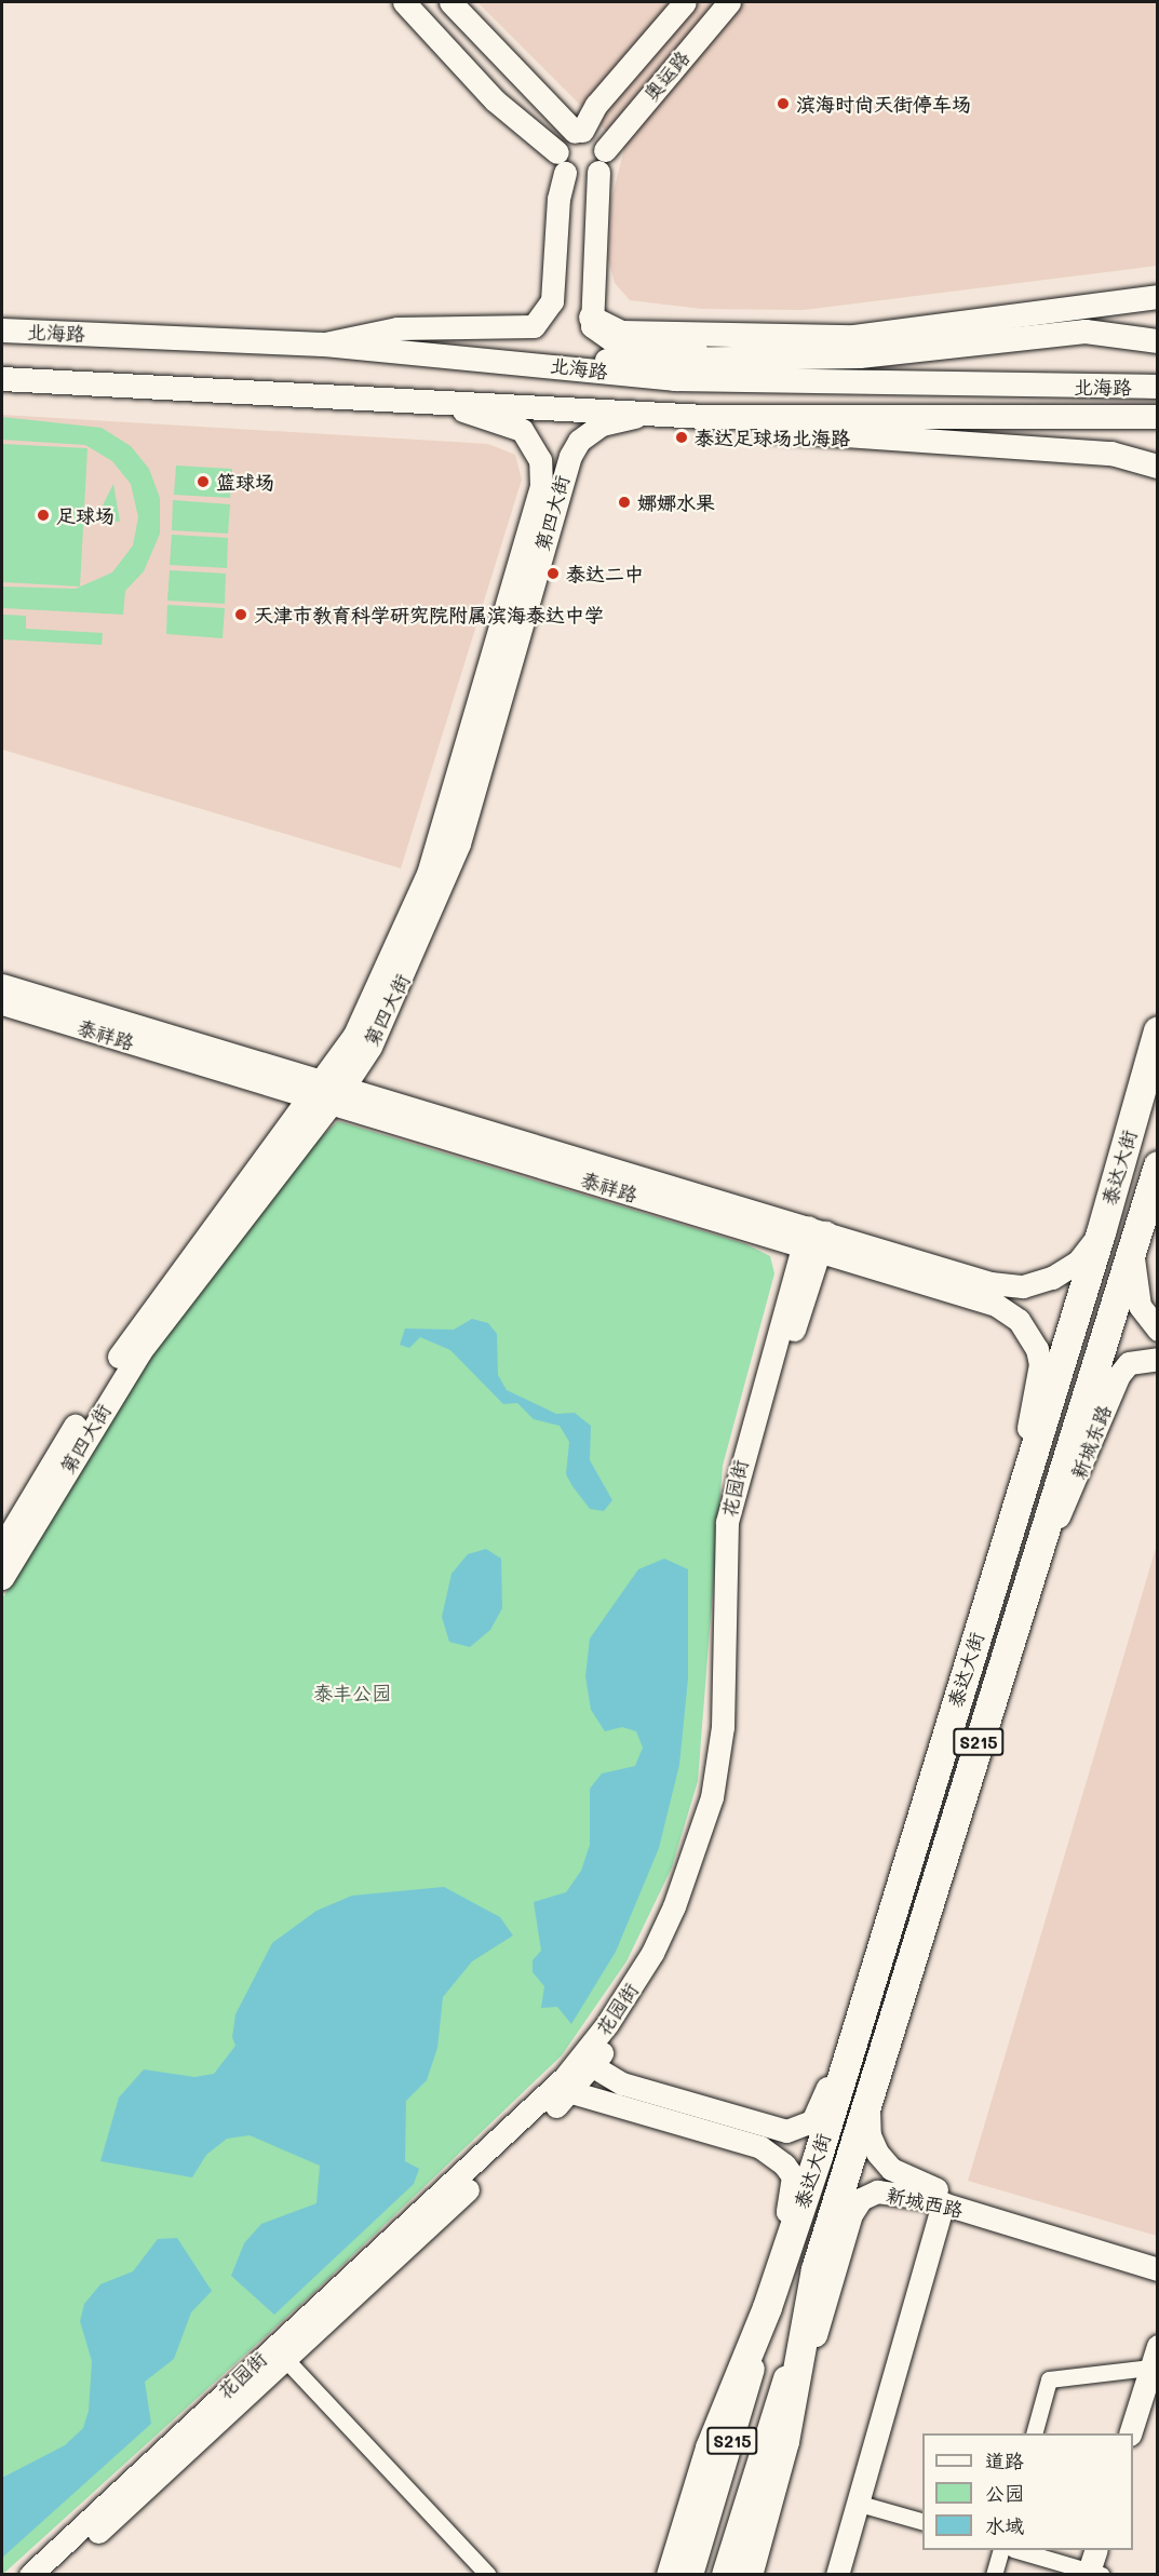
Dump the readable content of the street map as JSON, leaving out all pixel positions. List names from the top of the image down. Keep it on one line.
{"streets":{"highway":["泰达大街","S215"],"main road":["北海路"],"street":["奥运路","第四大街","泰祥路","新城东路","花园街","新城西路"]},"crossings":[["北海路","第四大街"],["第四大街","泰祥路"],["泰祥路","泰达大街"],["泰祥路","花园街"],["泰达大街","新城东路"],["泰达大街","S215"],["泰达大街","新城西路"]],"parks":["泰丰公园"],"places":["滨海时尚天街停车场","泰达足球场北海路","篮球场","娜娜水果","足球场","泰达二中","天津市教育科学研究院附属滨海泰达中学"],"legend":["道路","公园","水域"]}
